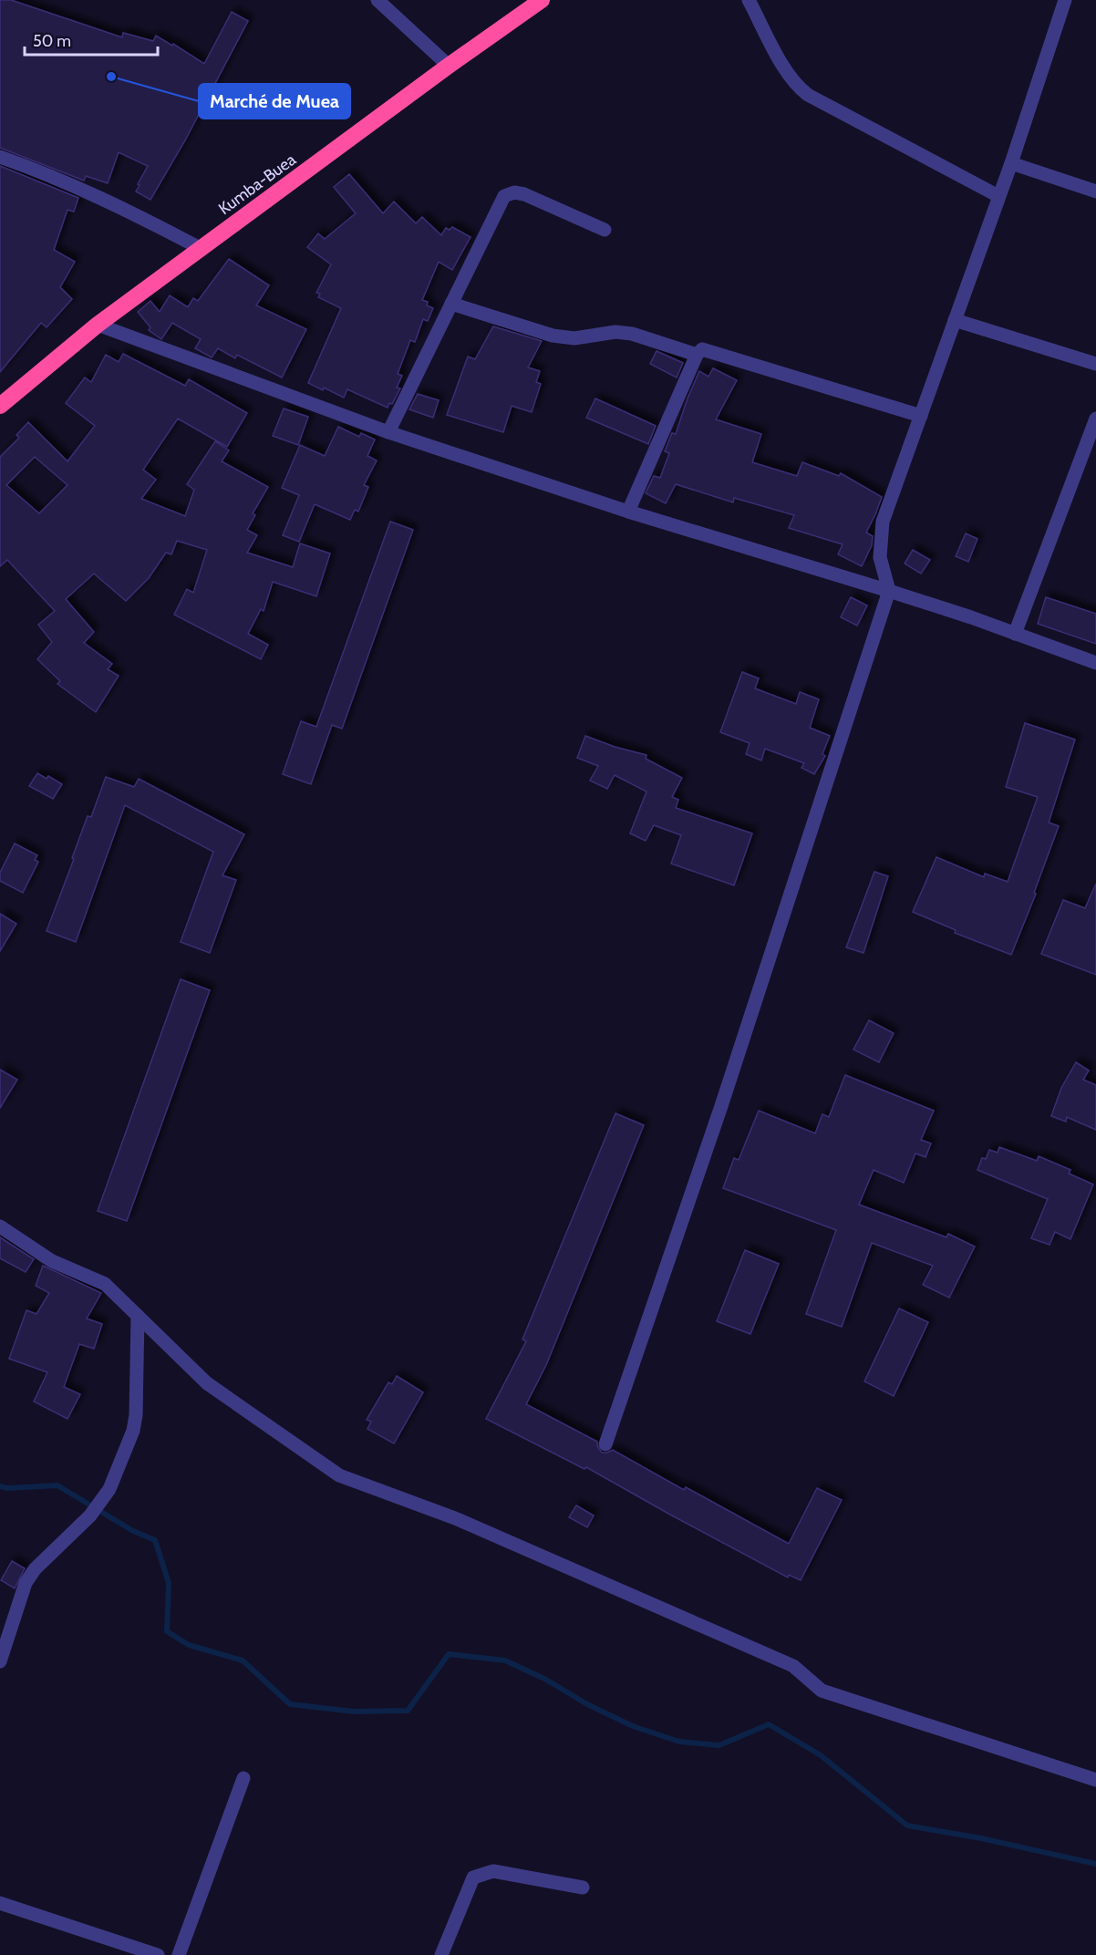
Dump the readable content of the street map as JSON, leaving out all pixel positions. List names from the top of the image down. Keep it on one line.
{"streets":{"highway":["Kumba-Buea"]},"places":["Marché de Muea"],"scale_bar":"50 m"}
